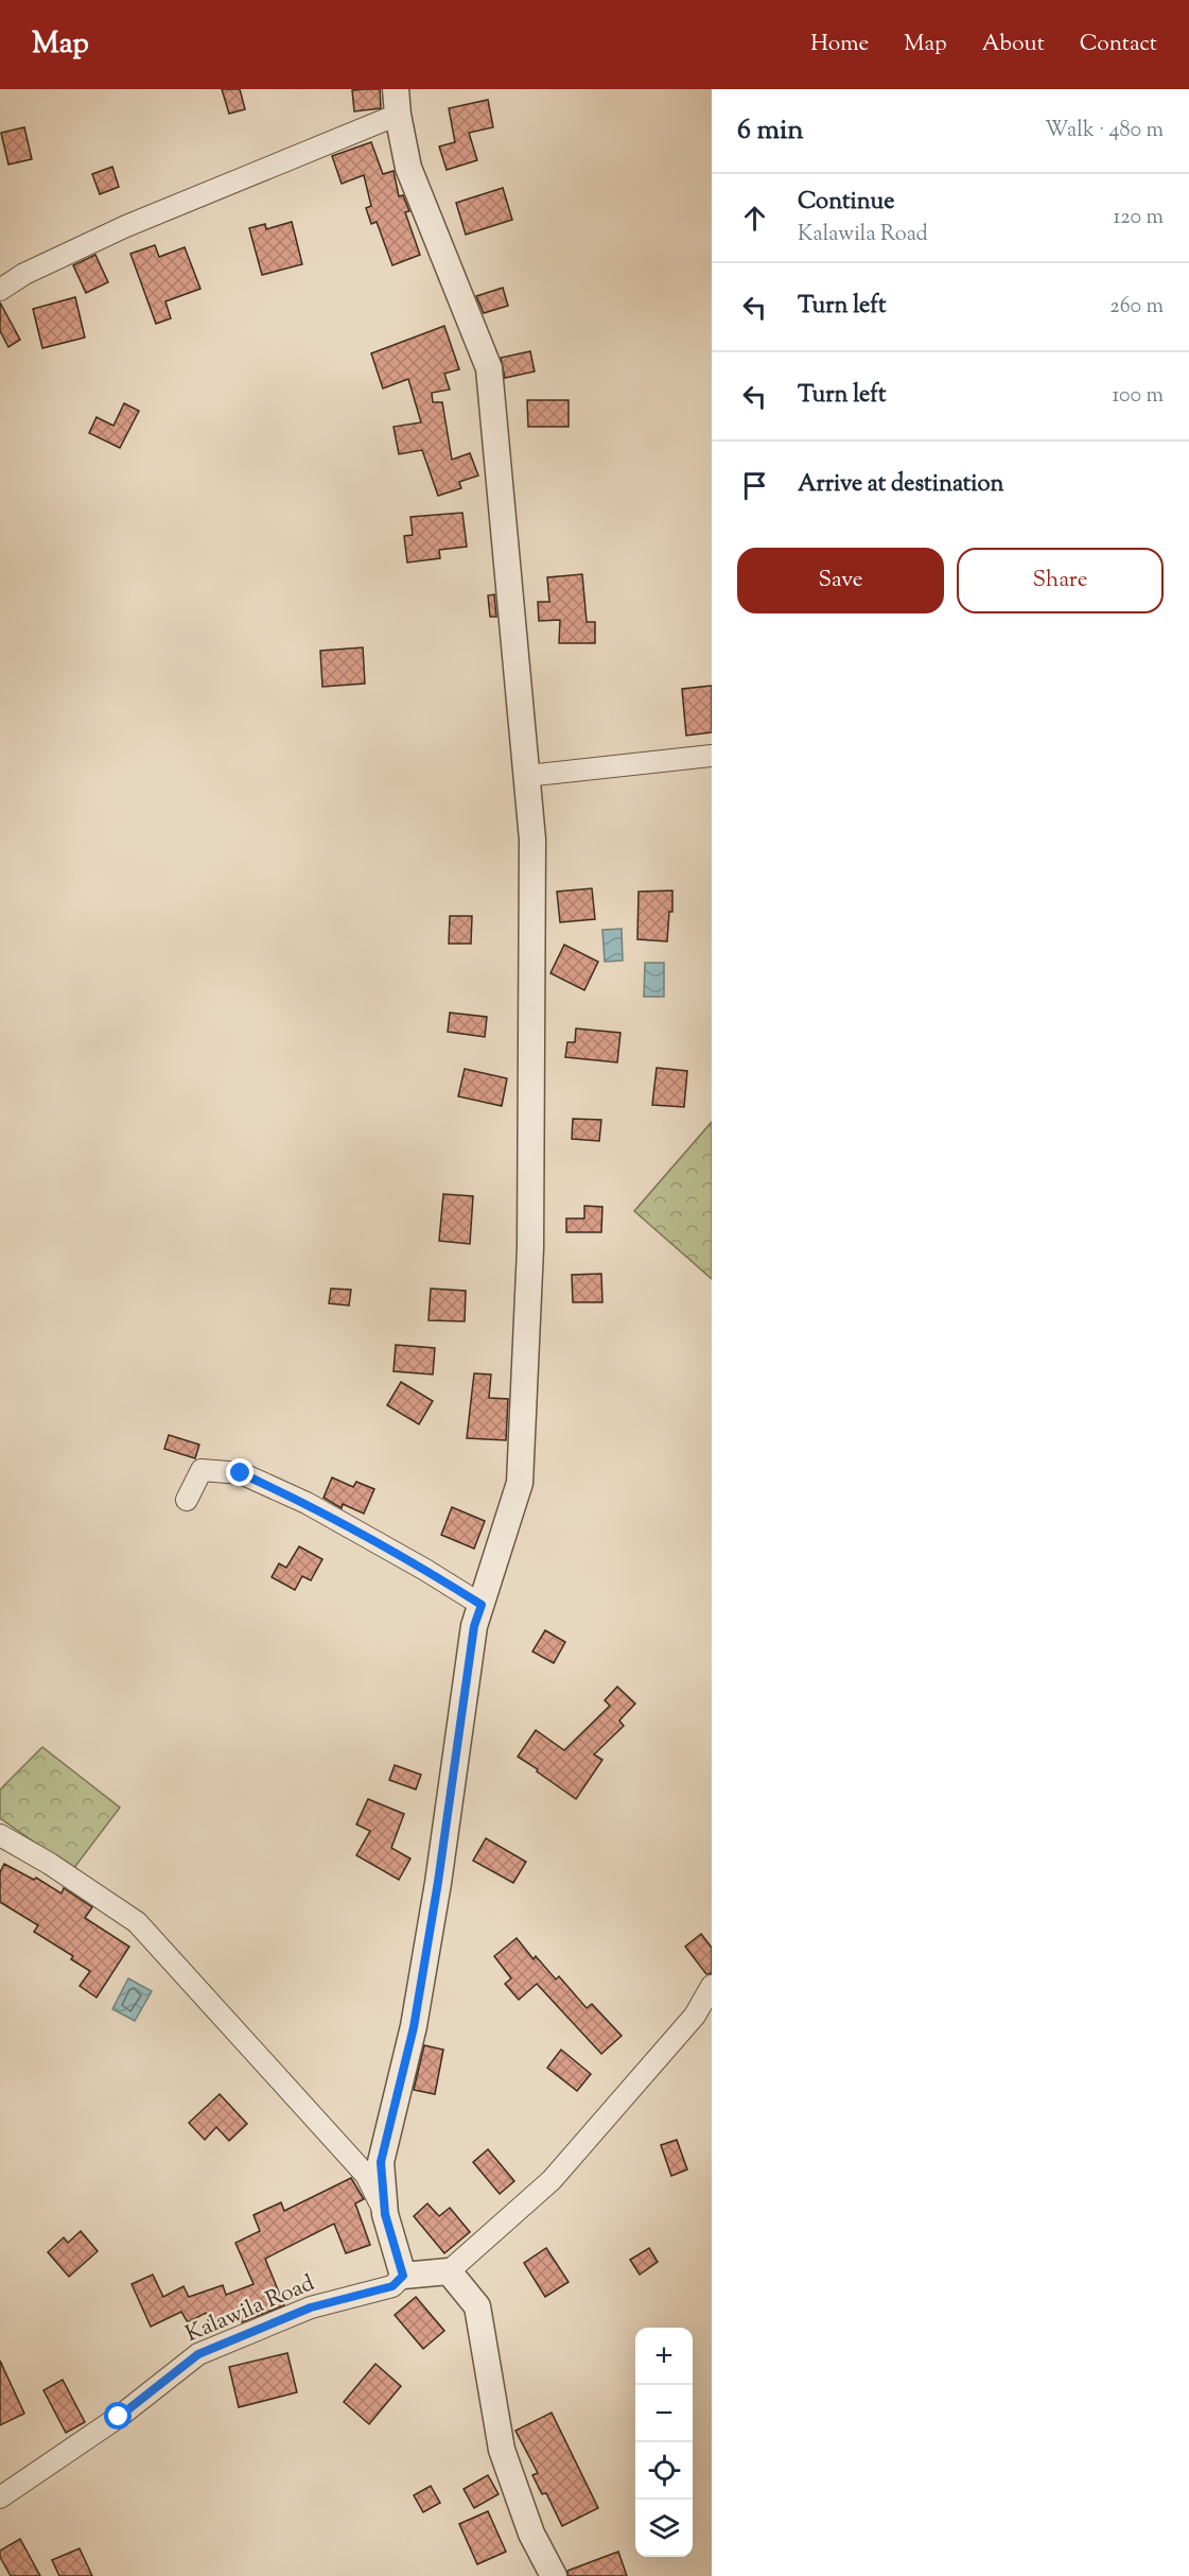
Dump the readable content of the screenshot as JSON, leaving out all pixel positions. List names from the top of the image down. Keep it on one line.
{"streets":{"street":["Kalawila Road"]},"page":{"header":"Map","nav":["Home","Map","About","Contact"],"heading":["6 min","Walk · 480 m"],"list":[["Continue","Kalawila Road","120 m"],["Turn left","260 m"],["Turn left","100 m"],"Arrive at destination"],"buttons":["Save","Share"],"map_buttons":["+","−"]}}
